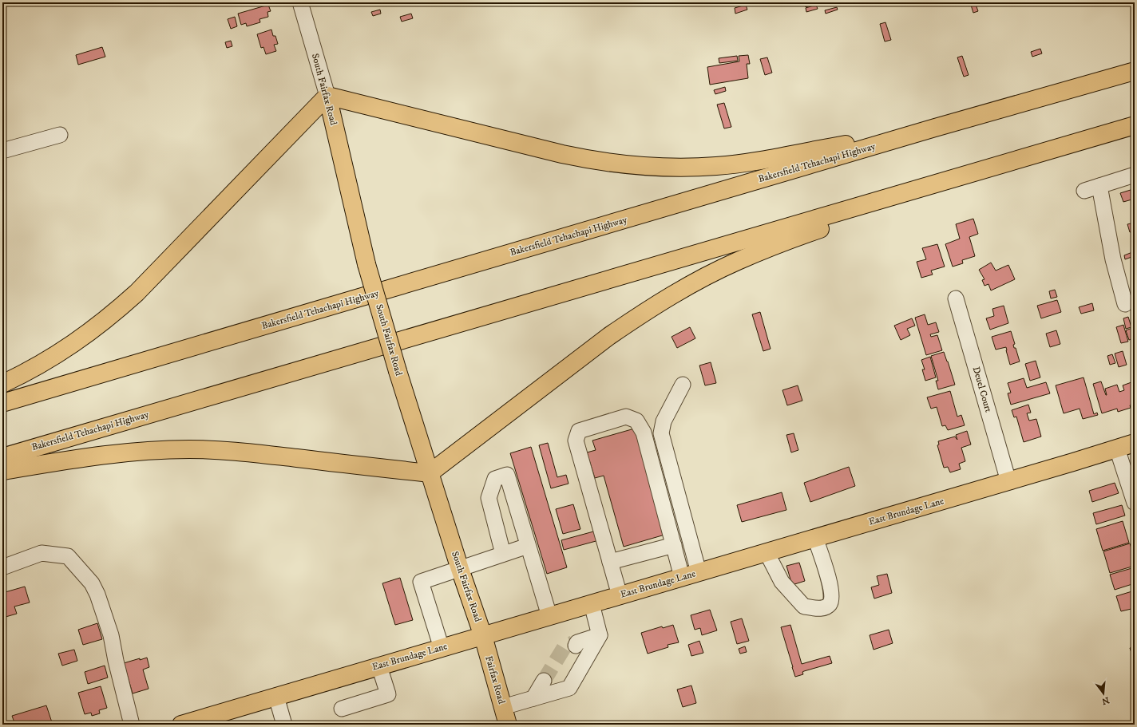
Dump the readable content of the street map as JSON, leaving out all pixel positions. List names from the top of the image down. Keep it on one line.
{"streets":{"main road":["South Fairfax Road","Bakersfield Tehachapi Highway","East Brundage Lane","Fairfax Road"],"street":["Deuel Court"]},"crossings":[["South Fairfax Road","East Brundage Lane"],["South Fairfax Road","Fairfax Road"],["Deuel Court","East Brundage Lane"],["East Brundage Lane","Fairfax Road"]],"north":"bottom"}
